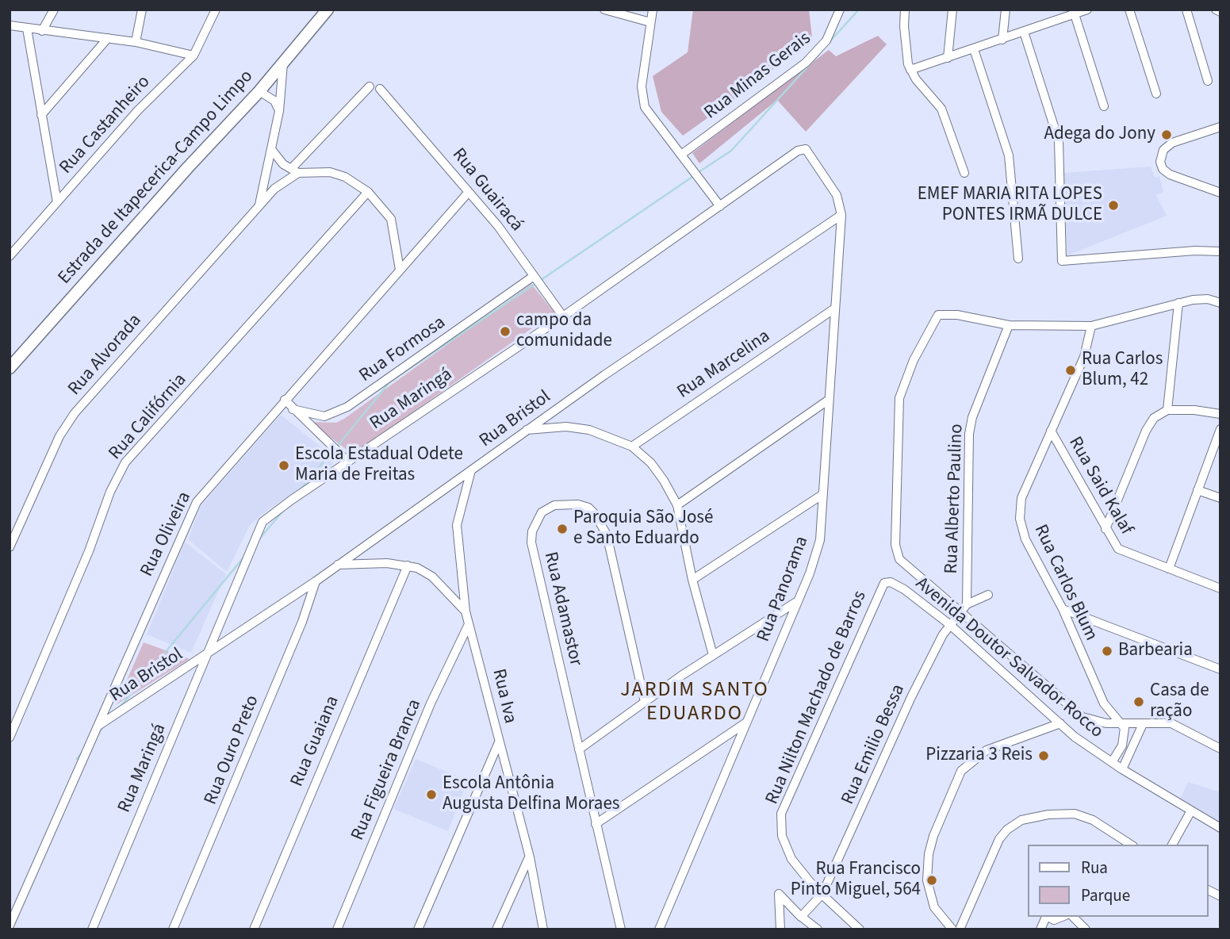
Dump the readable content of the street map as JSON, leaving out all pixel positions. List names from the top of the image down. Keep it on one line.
{"streets":{"main road":["Estrada de Itapecerica-Campo Limpo"],"street":["Rua Minas Gerais","Rua Castanheiro","Rua Guairacá","Rua Formosa","Rua Alvorada","Rua Marcelina","Rua Maringá","Rua Califórnia","Rua Bristol","Rua Said Kalaf","Rua Alberto Paulino","Rua Oliveira","Rua Carlos Blum","Rua Panorama","Rua Adamastor","Avenida Doutor Salvador Rocco","Rua Iva","Rua Nilton Machado de Barros","Rua Guaiana","Rua Emilio Bessa","Rua Ouro Preto","Rua Figueira Branca"]},"crossings":[["Estrada de Itapecerica-Campo Limpo","Rua Alvorada"],["Rua Guairacá","Rua Formosa"],["Rua Guairacá","Rua Maringá"],["Rua Guairacá","Rua Oliveira"],["Rua Marcelina","Rua Panorama"],["Rua Maringá","Rua Bristol"],["Rua Maringá","Rua Panorama"],["Rua Bristol","Rua Oliveira"],["Rua Bristol","Rua Panorama"],["Rua Bristol","Rua Iva"],["Rua Bristol","Rua Ouro Preto"],["Rua Said Kalaf","Rua Carlos Blum"],["Rua Alberto Paulino","Avenida Doutor Salvador Rocco"],["Rua Carlos Blum","Avenida Doutor Salvador Rocco"],["Avenida Doutor Salvador Rocco","Rua Nilton Machado de Barros"],["Avenida Doutor Salvador Rocco","Rua Emilio Bessa"],["Rua Iva","Rua Figueira Branca"],["Rua Nilton Machado de Barros","Rua Emilio Bessa"]],"districts":["JARDIM SANTO EDUARDO"],"places":["Adega do Jony","EMEF MARIA RITA LOPES PONTES IRMÃ DULCE","campo da comunidade","Rua Carlos Blum, 42","Escola Estadual Odete Maria de Freitas","Paroquia São José e Santo Eduardo","Barbearia","Casa de ração","Pizzaria 3 Reis","Escola Antônia Augusta Delfina Moraes","Rua Francisco Pinto Miguel, 564"],"legend":["Rua","Parque"]}
